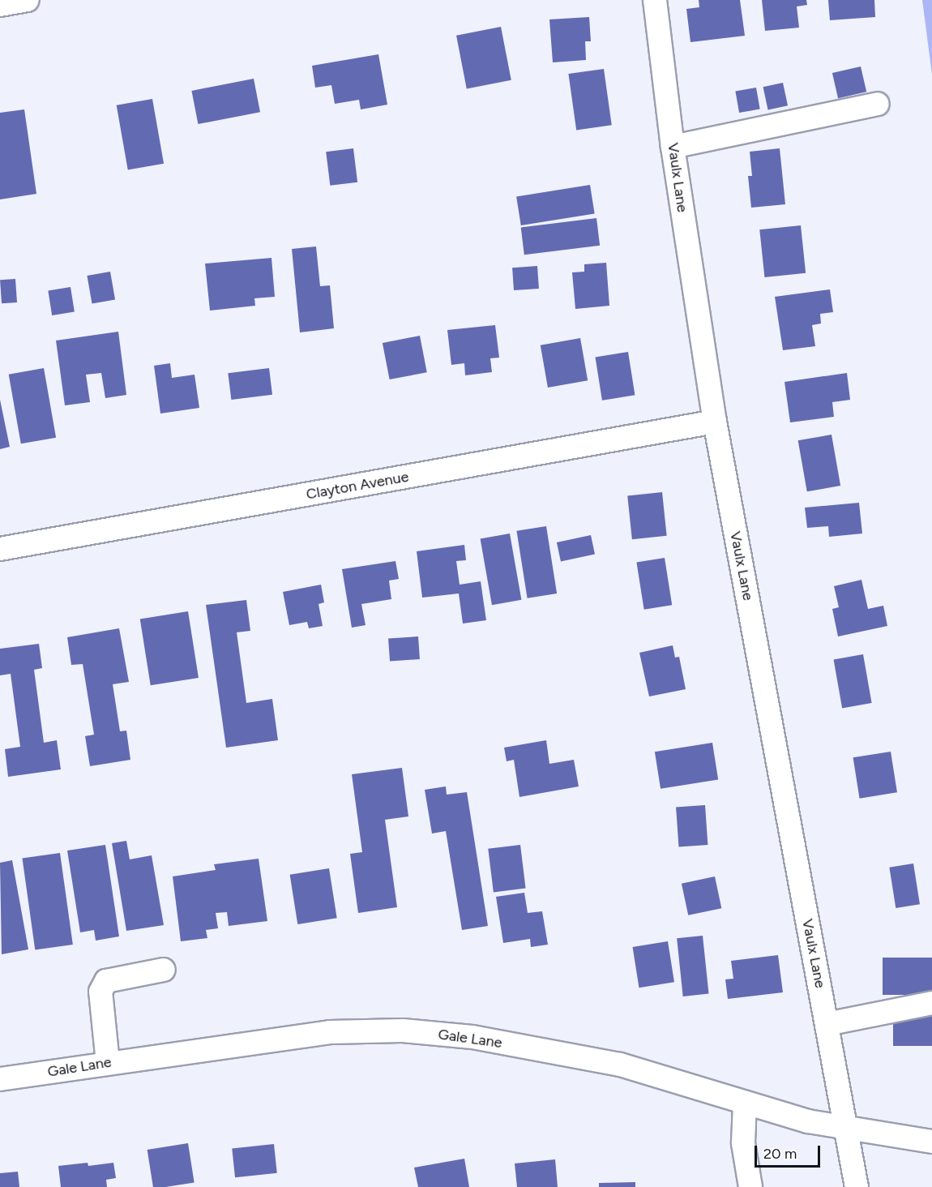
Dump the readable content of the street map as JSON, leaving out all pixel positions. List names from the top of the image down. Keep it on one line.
{"streets":{"street":["Vaulx Lane","Clayton Avenue","Gale Lane"]},"crossings":[["Vaulx Lane","Clayton Avenue"],["Vaulx Lane","Gale Lane"]],"scale_bar":"20 m"}
